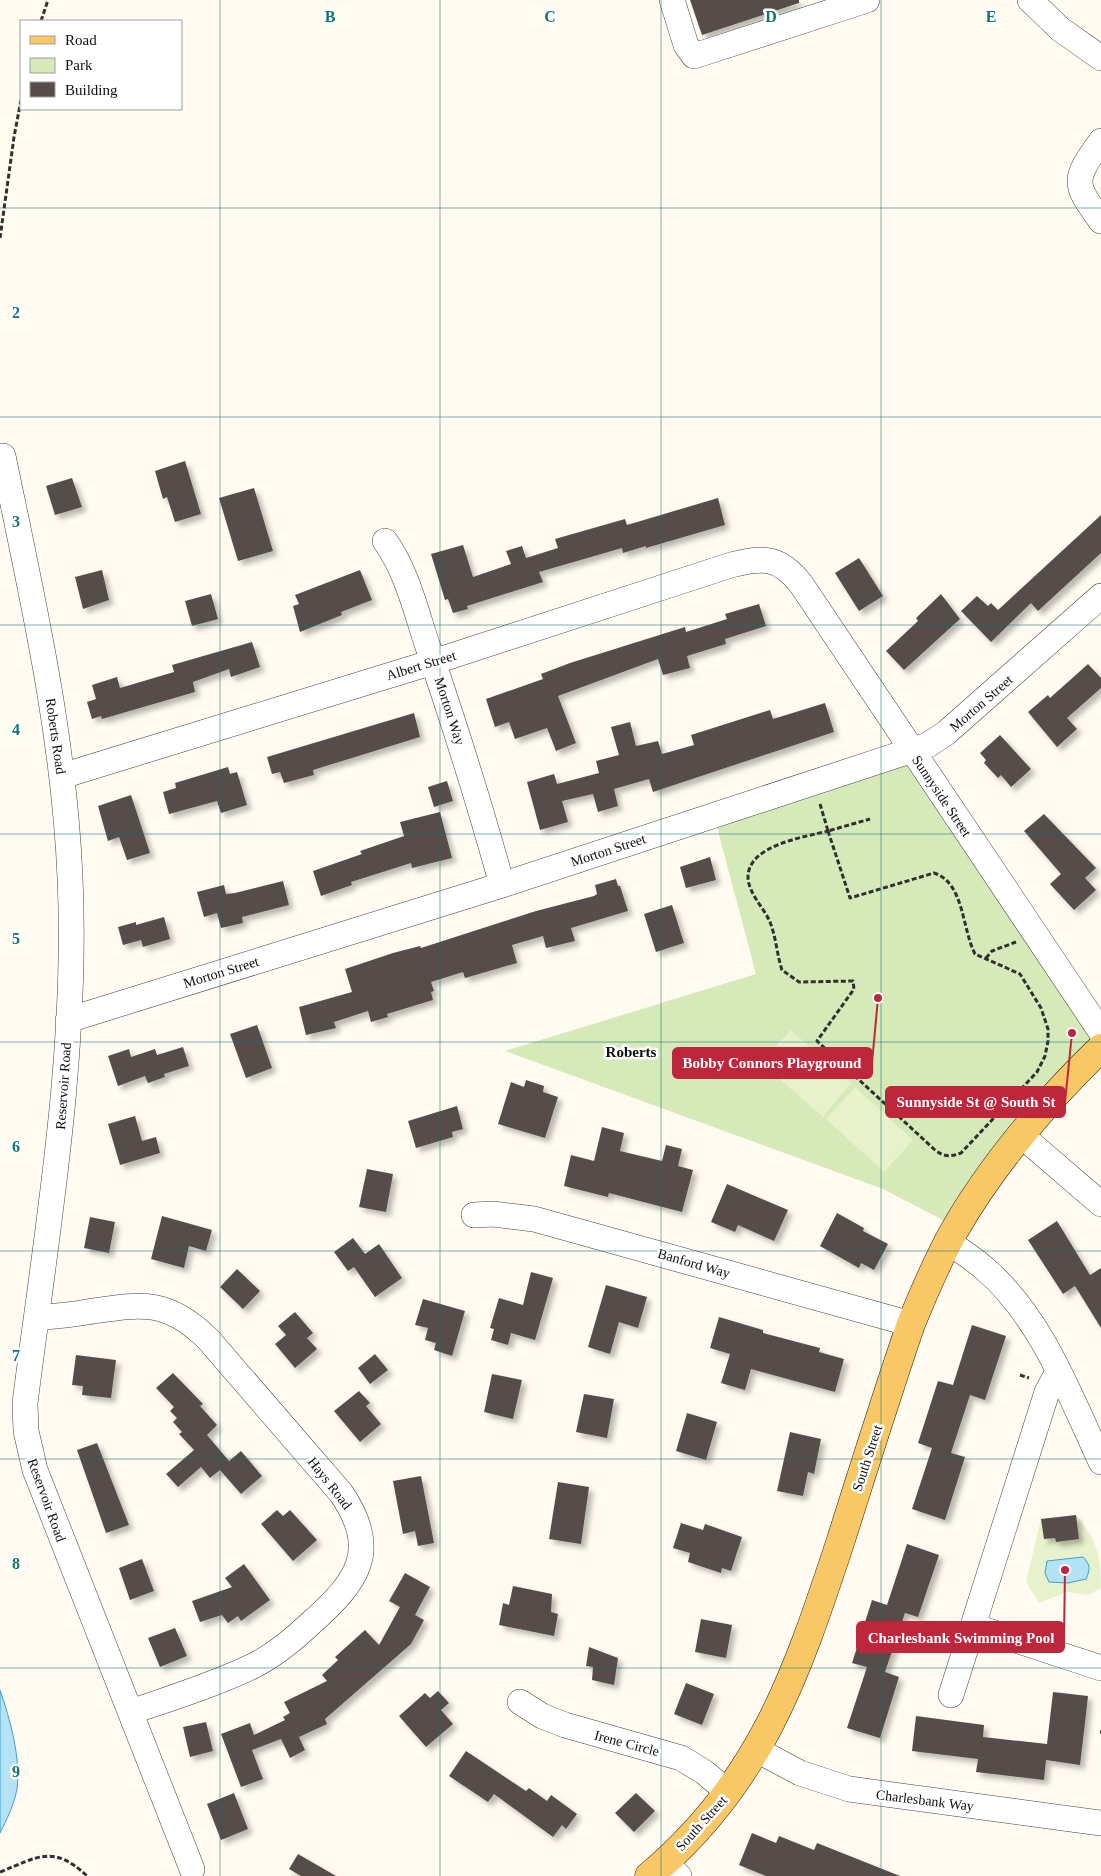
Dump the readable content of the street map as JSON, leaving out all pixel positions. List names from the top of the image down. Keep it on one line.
{"streets":{"main road":["South Street"],"street":["Albert Street","Morton Street","Morton Way","Roberts Road","Sunnyside Street","Reservoir Road","Banford Way","Hays Road","Irene Circle","Charlesbank Way"]},"crossings":[["Albert Street","Morton Way"],["Albert Street","Roberts Road"],["Albert Street","Sunnyside Street"],["Morton Street","Morton Way"],["Morton Street","Roberts Road"],["Morton Street","Sunnyside Street"],["Morton Street","Reservoir Road"],["Roberts Road","Reservoir Road"],["Reservoir Road","Hays Road"],["Banford Way","South Street"],["South Street","Irene Circle"],["South Street","Charlesbank Way"]],"districts":["Roberts"],"places":["Bobby Connors Playground","Sunnyside St @ South St","Charlesbank Swimming Pool"],"legend":["Road","Park","Building"],"grid":{"columns":["B","C","D","E"],"rows":["2","3","4","5","6","7","8","9"]}}
